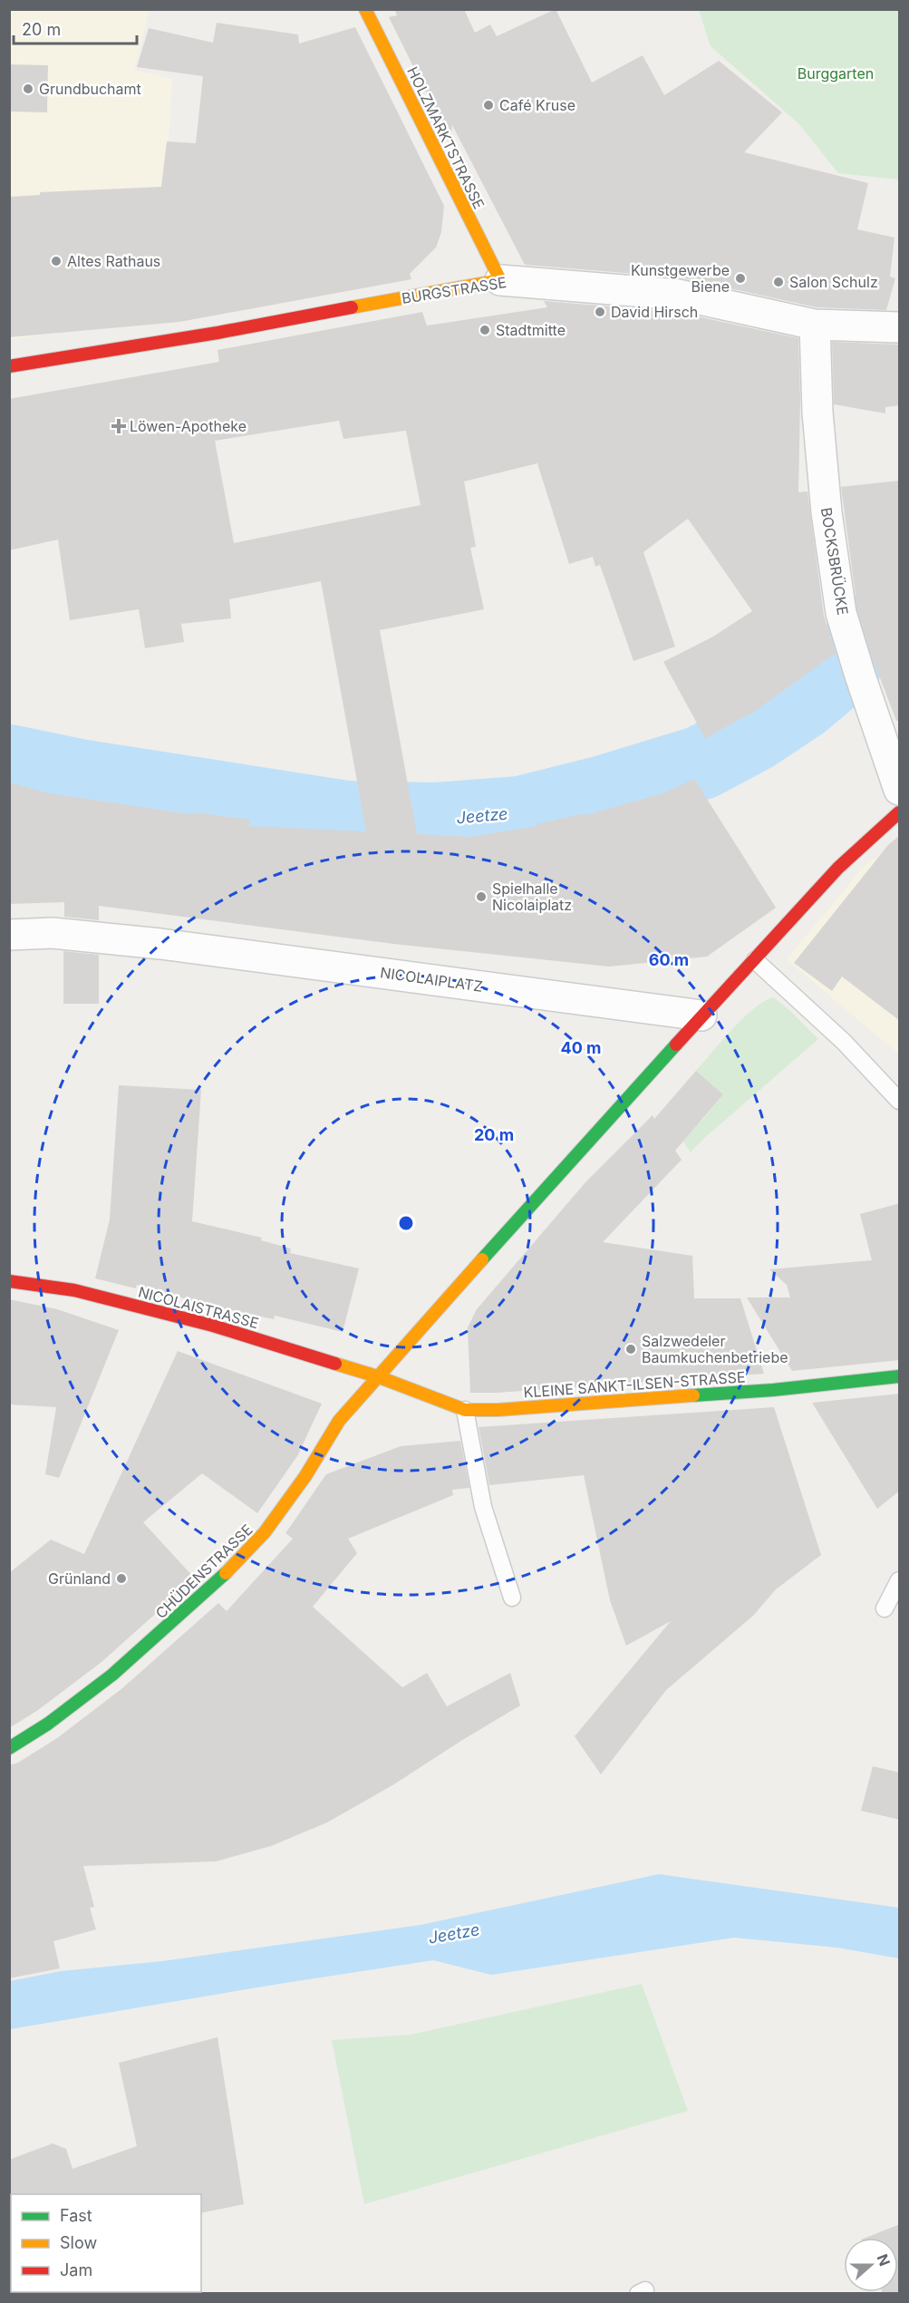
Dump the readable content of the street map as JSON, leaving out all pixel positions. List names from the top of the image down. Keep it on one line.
{"streets":{"street":["HOLZMARKTSTRASSE","BURGSTRASSE","BOCKSBRÜCKE","NICOLAIPLATZ","NICOLAISTRASSE","KLEINE SANKT-ILSEN-STRASSE","CHÜDENSTRASSE"]},"crossings":[["HOLZMARKTSTRASSE","BURGSTRASSE"],["BURGSTRASSE","BOCKSBRÜCKE"],["NICOLAISTRASSE","KLEINE SANKT-ILSEN-STRASSE"],["NICOLAISTRASSE","CHÜDENSTRASSE"],["KLEINE SANKT-ILSEN-STRASSE","CHÜDENSTRASSE"]],"water":["Jeetze"],"parks":["Burggarten"],"places":{"other":["Grundbuchamt","Café Kruse","Altes Rathaus","Kunstgewerbe Biene","Salon Schulz","David Hirsch","Stadtmitte","Spielhalle Nicolaiplatz","Salzwedeler Baumkuchenbetriebe","Grünland"],"health":["Löwen-Apotheke"]},"legend":["Fast","Slow","Jam"],"scale_bar":"20 m","north":"right","rings":["60 m","40 m","20 m"]}
